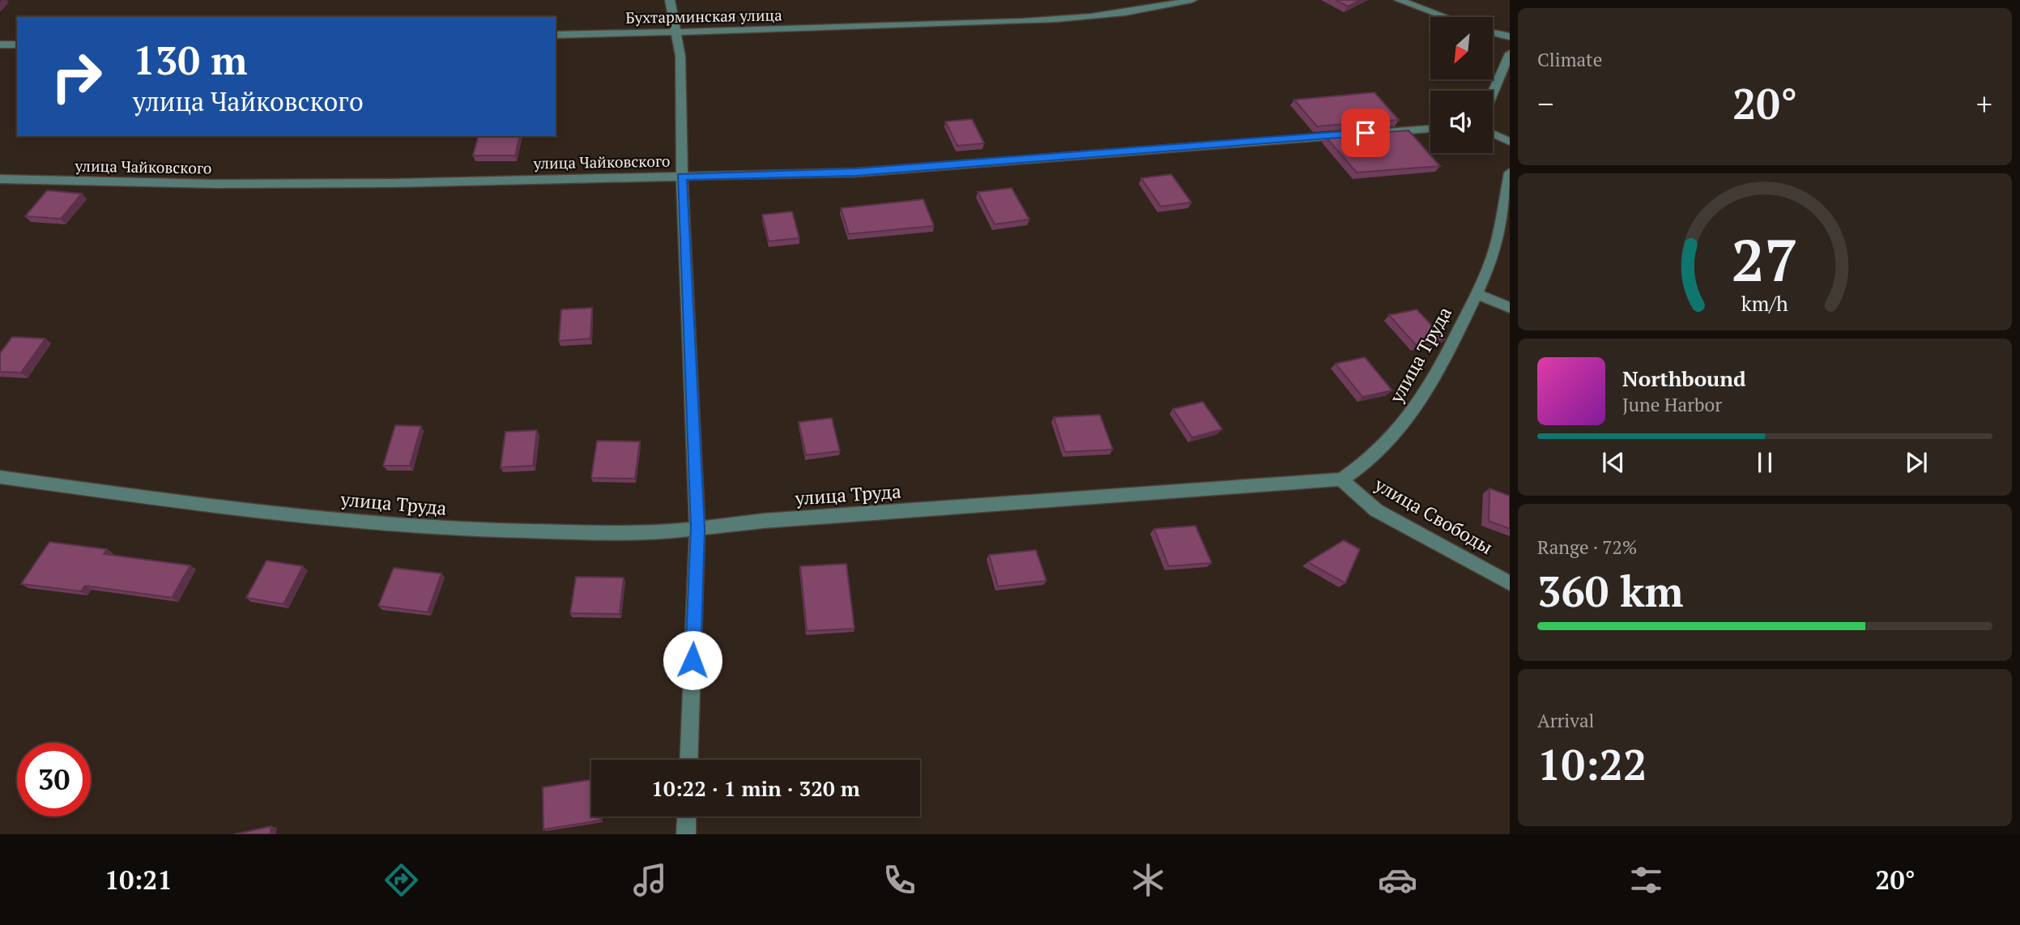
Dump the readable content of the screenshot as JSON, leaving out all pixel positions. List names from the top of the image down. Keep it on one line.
{"streets":{"street":["Бухтарминская улица","улица Чайковского","улица Труда","улица Свободы"]},"crossings":[["улица Труда","улица Свободы"]],"north":"bottom left","page":{"tile":["Climate",["Range · 72%","360 km"],["Arrival","10:22"]],"turn":["130 m","улица Чайковского"],"heat":["−","20°","+"],"song":["Northbound","June Harbor"],"limit":"30","trip":"10:22 · 1 min · 320 m","tabs":["10:21","20°"],"gauge":["27","km/h"]}}
